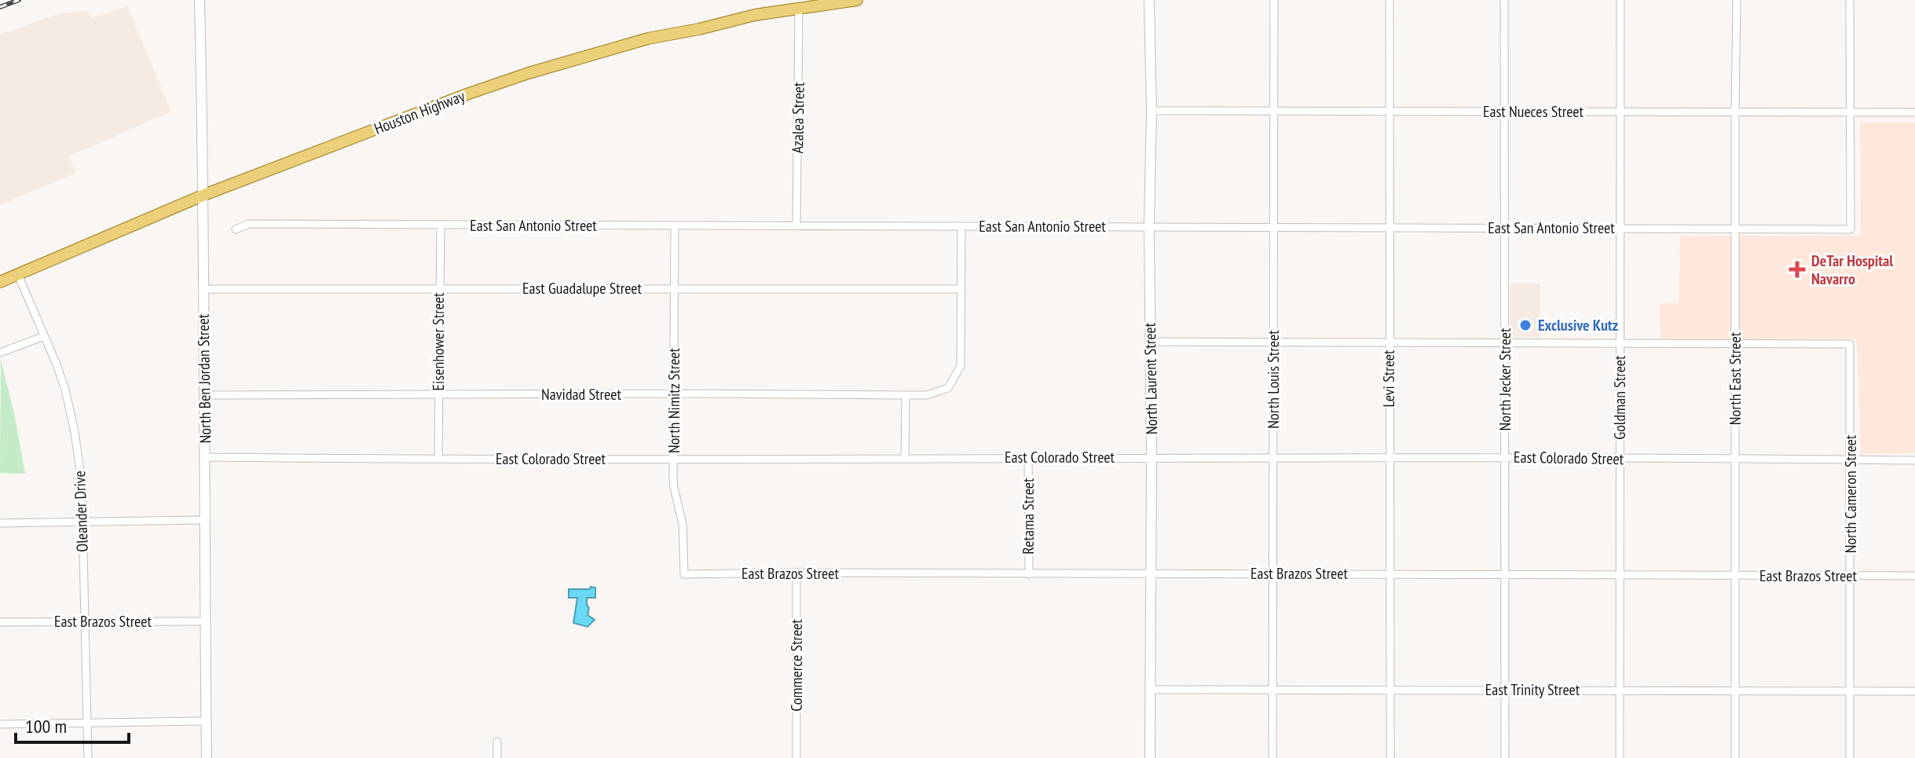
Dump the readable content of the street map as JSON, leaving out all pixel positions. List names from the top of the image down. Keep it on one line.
{"streets":{"main road":["Houston Highway"],"street":["East Nueces Street","Azalea Street","East San Antonio Street","East Guadalupe Street","Eisenhower Street","North Ben Jordan Street","North Laurent Street","Levi Street","North East Street","North Louis Street","North Jecker Street","Navidad Street","Goldman Street","North Nimitz Street","East Colorado Street","North Cameron Street","Oleander Drive","Retama Street","East Brazos Street","Commerce Street","East Trinity Street"]},"crossings":[["East Nueces Street","East San Antonio Street"],["East Nueces Street","North Laurent Street"],["East Nueces Street","Levi Street"],["East Nueces Street","North East Street"],["East Nueces Street","North Louis Street"],["East Nueces Street","North Jecker Street"],["East Nueces Street","Goldman Street"],["Houston Highway","Azalea Street"],["Houston Highway","North Ben Jordan Street"],["Houston Highway","Oleander Drive"],["Azalea Street","East San Antonio Street"],["East San Antonio Street","Eisenhower Street"],["East San Antonio Street","North Laurent Street"],["East San Antonio Street","Levi Street"],["East San Antonio Street","North East Street"],["East San Antonio Street","North Louis Street"],["East San Antonio Street","North Jecker Street"],["East San Antonio Street","Goldman Street"],["East San Antonio Street","North Nimitz Street"],["East Guadalupe Street","Eisenhower Street"],["East Guadalupe Street","North Ben Jordan Street"],["East Guadalupe Street","Navidad Street"],["East Guadalupe Street","North Nimitz Street"],["Eisenhower Street","Navidad Street"],["Eisenhower Street","East Colorado Street"],["North Ben Jordan Street","Navidad Street"],["North Ben Jordan Street","East Colorado Street"],["North Ben Jordan Street","East Brazos Street"],["North Laurent Street","East Colorado Street"],["North Laurent Street","East Brazos Street"],["North Laurent Street","East Trinity Street"],["Levi Street","East Colorado Street"],["Levi Street","East Brazos Street"],["Levi Street","East Trinity Street"],["North East Street","East Colorado Street"],["North East Street","North Cameron Street"],["North East Street","East Brazos Street"],["North East Street","East Trinity Street"],["North Louis Street","East Colorado Street"],["North Louis Street","East Brazos Street"],["North Louis Street","East Trinity Street"],["North Jecker Street","East Colorado Street"],["North Jecker Street","East Brazos Street"],["North Jecker Street","East Trinity Street"],["Navidad Street","North Nimitz Street"],["Goldman Street","East Colorado Street"],["Goldman Street","East Brazos Street"],["Goldman Street","East Trinity Street"],["North Nimitz Street","East Colorado Street"],["North Nimitz Street","East Brazos Street"],["East Colorado Street","North Cameron Street"],["East Colorado Street","Retama Street"],["North Cameron Street","East Brazos Street"],["North Cameron Street","East Trinity Street"],["Oleander Drive","East Brazos Street"],["Retama Street","East Brazos Street"],["East Brazos Street","Commerce Street"]],"places":{"health":["DeTar Hospital Navarro"],"other":["Exclusive Kutz"]},"scale_bar":"100 m"}
